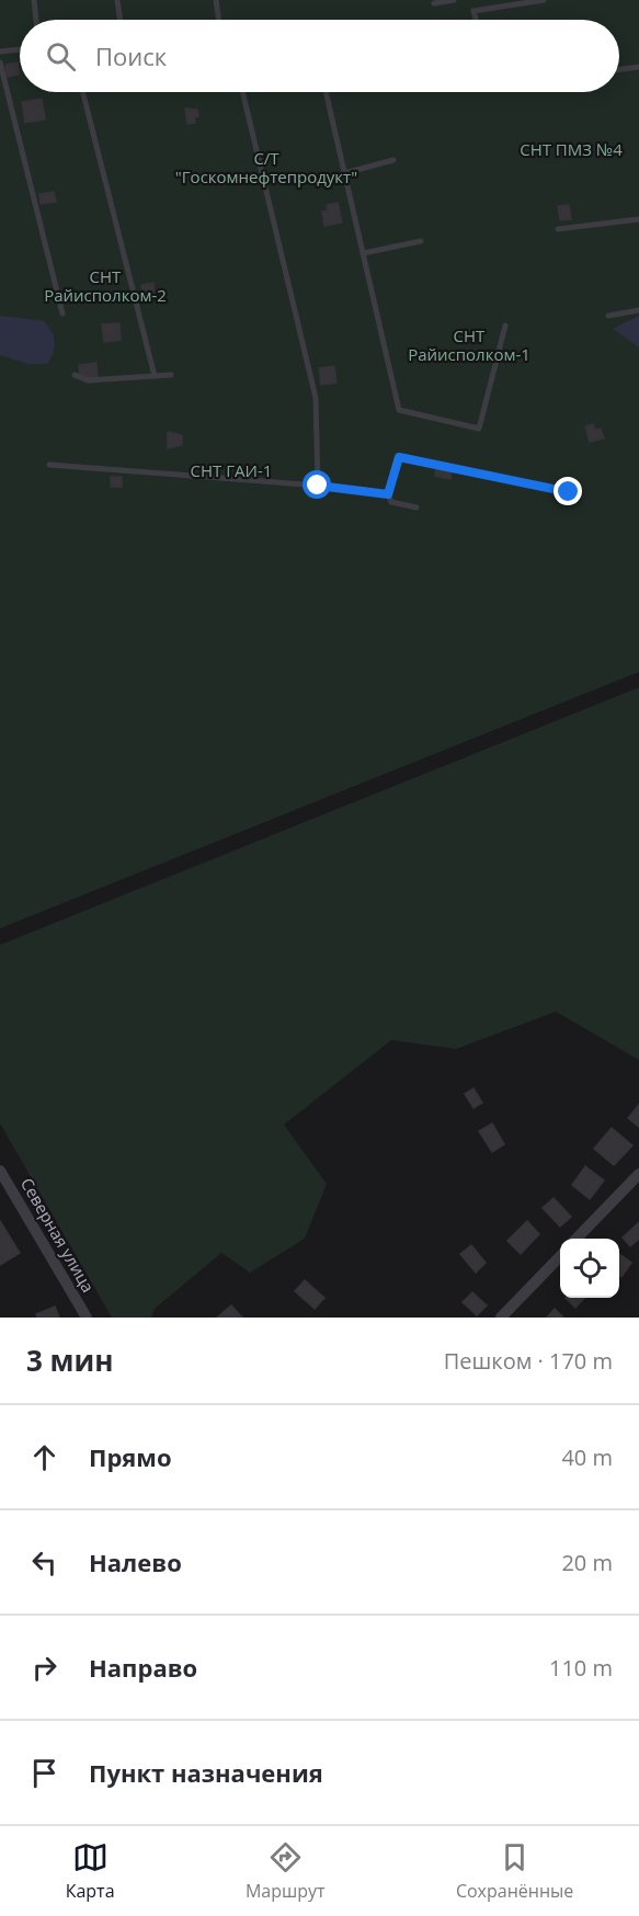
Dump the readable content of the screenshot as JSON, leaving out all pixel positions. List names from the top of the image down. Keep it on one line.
{"streets":{"street":["Северная улица"]},"parks":["СНТ ПМЗ №4","С/Т \"Госкомнефтепродукт\"","СНТ Райисполком-2","СНТ Райисполком-1","СНТ ГАИ-1"],"page":{"search":"Поиск","heading":["3 мин","Пешком · 170 m"],"list":[["Прямо","40 m"],["Налево","20 m"],["Направо","110 m"],"Пункт назначения"],"nav":["Карта","Маршрут","Сохранённые"]}}
